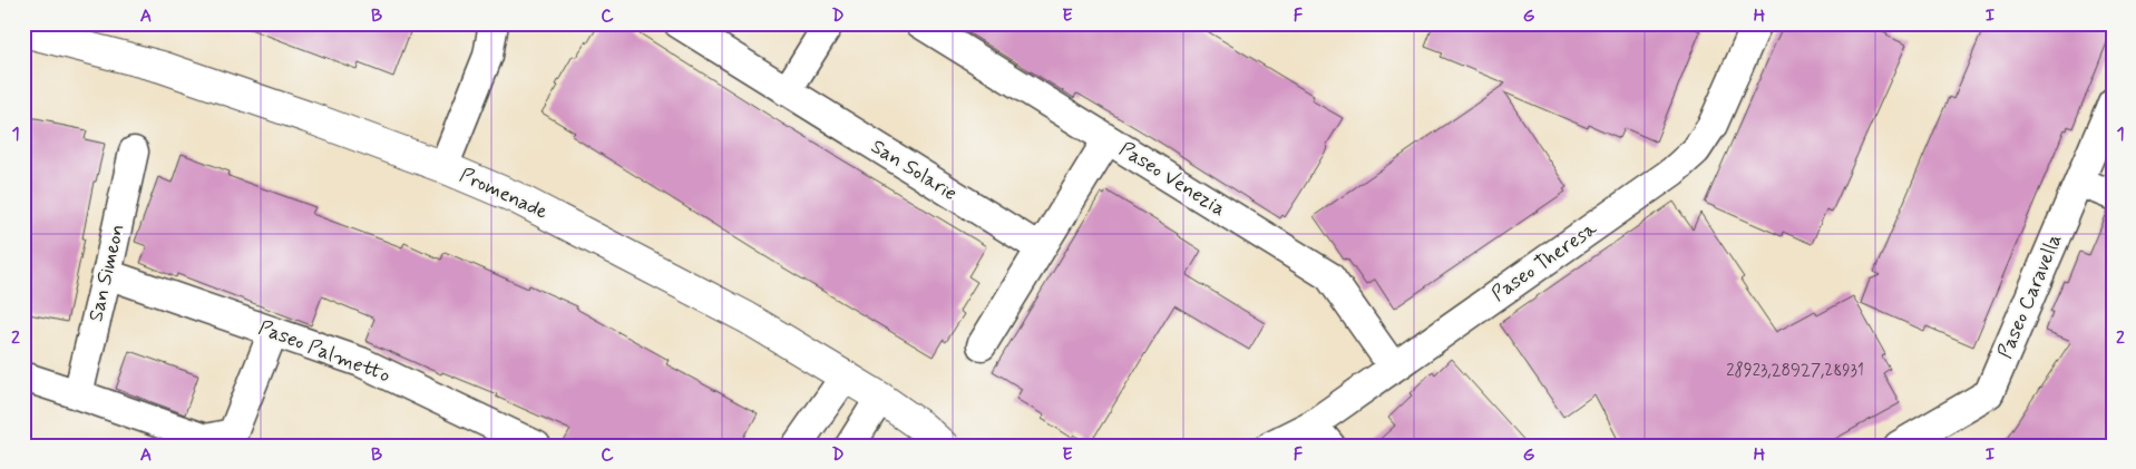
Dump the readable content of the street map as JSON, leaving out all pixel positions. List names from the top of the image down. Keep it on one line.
{"streets":{"street":["San Solarie","Paseo Venezia","Promenade","Paseo Theresa","San Simeon","Paseo Caravella","Paseo Palmetto"]},"crossings":[["Paseo Venezia","Paseo Theresa"],["San Simeon","Paseo Palmetto"]],"house_numbers":["28923,28927,28931"],"grid":{"columns":["A","B","C","D","E","F","G","H","I"],"rows":["1","2"]}}
